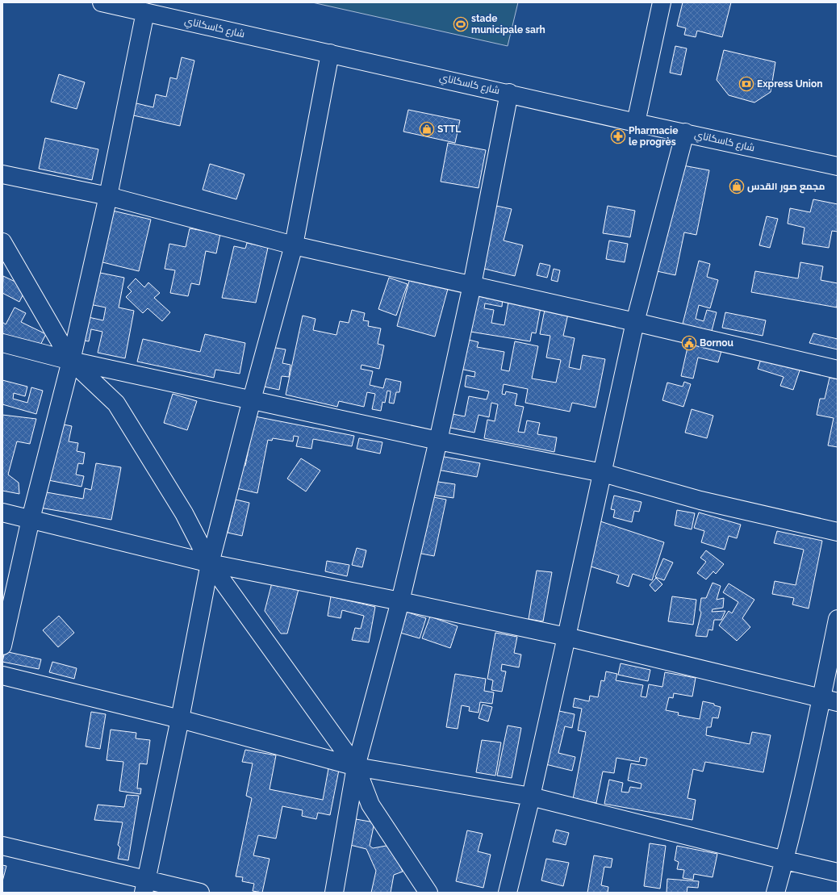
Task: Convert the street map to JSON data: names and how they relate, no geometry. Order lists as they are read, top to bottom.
{
  "streets": {
    "street": ["شارع كاسكاناي"]
  },
  "places": {
    "sports": ["stade municipale sarh"],
    "bank": ["Express Union"],
    "shop": ["STTL", "مجمع صور القدس"],
    "pharmacy": ["Pharmacie le progrès"],
    "public building": ["Bornou"]
  }
}
